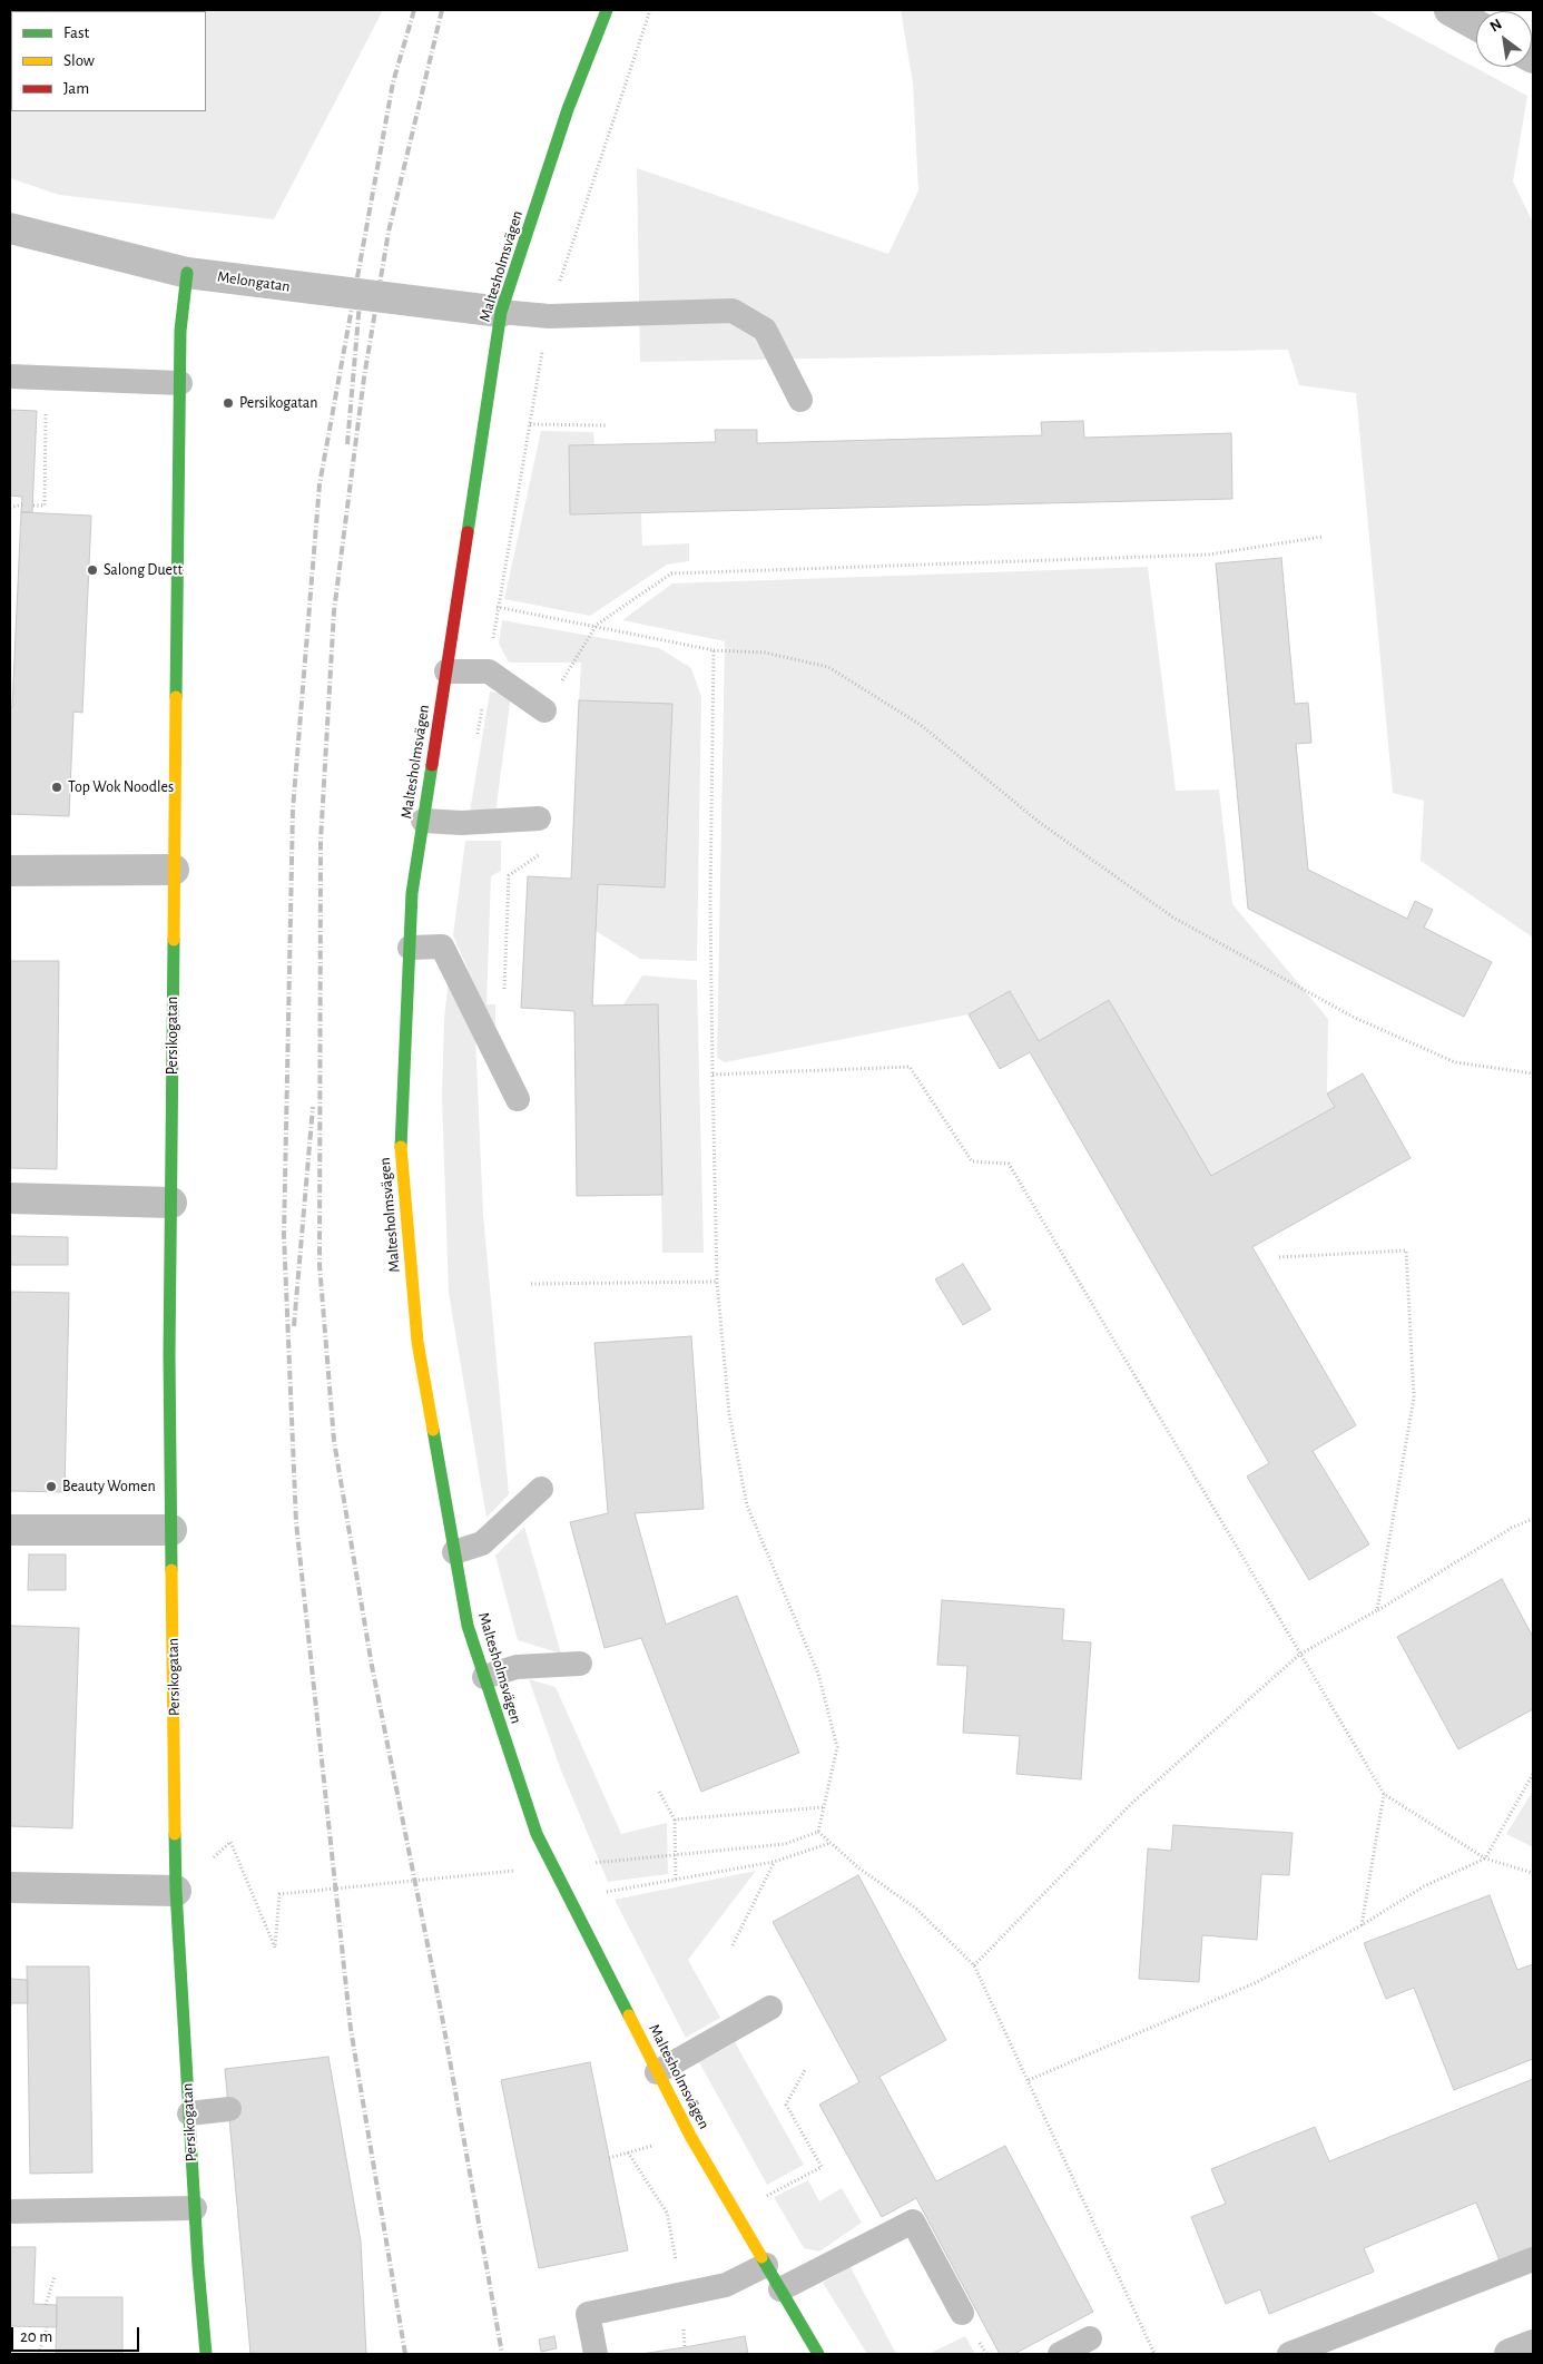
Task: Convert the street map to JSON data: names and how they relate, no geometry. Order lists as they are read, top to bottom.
{
  "streets": {
    "street": ["Maltesholmsvägen", "Melongatan", "Persikogatan"]
  },
  "crossings": [
    ["Maltesholmsvägen", "Melongatan"],
    ["Melongatan", "Persikogatan"]
  ],
  "places": [
    "Persikogatan",
    "Salong Duett",
    "Top Wok Noodles",
    "Beauty Women"
  ],
  "legend": ["Fast", "Slow", "Jam"],
  "scale_bar": "20 m",
  "north": "top left"
}
